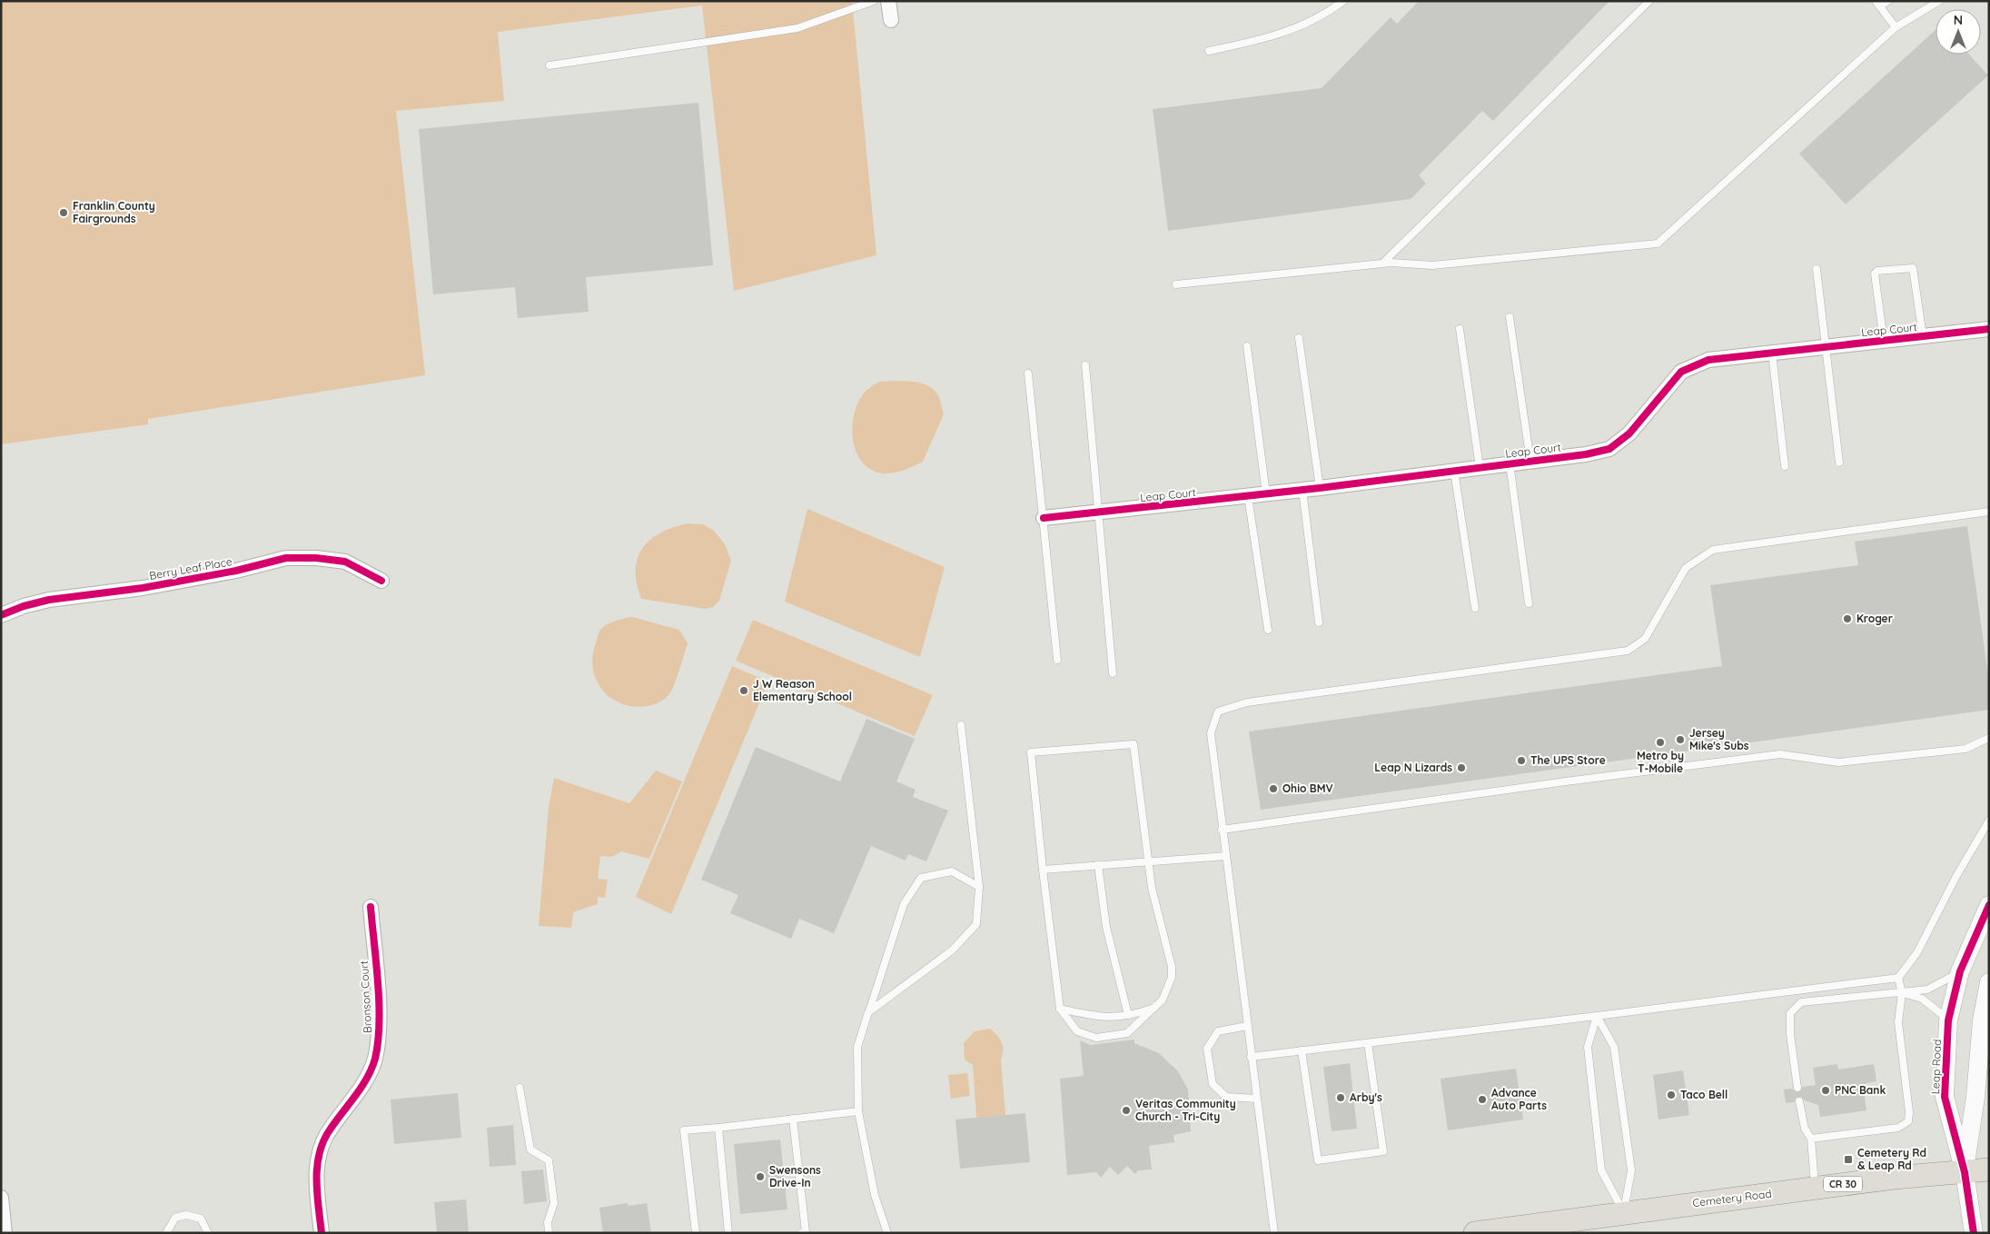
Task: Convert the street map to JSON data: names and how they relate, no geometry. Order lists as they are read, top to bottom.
{
  "streets": {
    "main road": ["CR 30", "Cemetery Road"],
    "street": [
      "Leap Court",
      "Berry Leaf Place",
      "Bronson Court",
      "Leap Road"
    ]
  },
  "crossings": [
    ["Leap Road", "Cemetery Road"]
  ],
  "places": {
    "other": [
      "Franklin County Fairgrounds",
      "Kroger",
      "J W Reason Elementary School",
      "Jersey Mike's Subs",
      "Metro by T-Mobile",
      "The UPS Store",
      "Leap N Lizards",
      "Ohio BMV",
      "PNC Bank",
      "Taco Bell",
      "Arby's",
      "Advance Auto Parts",
      "Veritas Community Church - Tri-City",
      "Swensons Drive-In"
    ],
    "transit": ["Cemetery Rd & Leap Rd"]
  },
  "north": "top"
}
